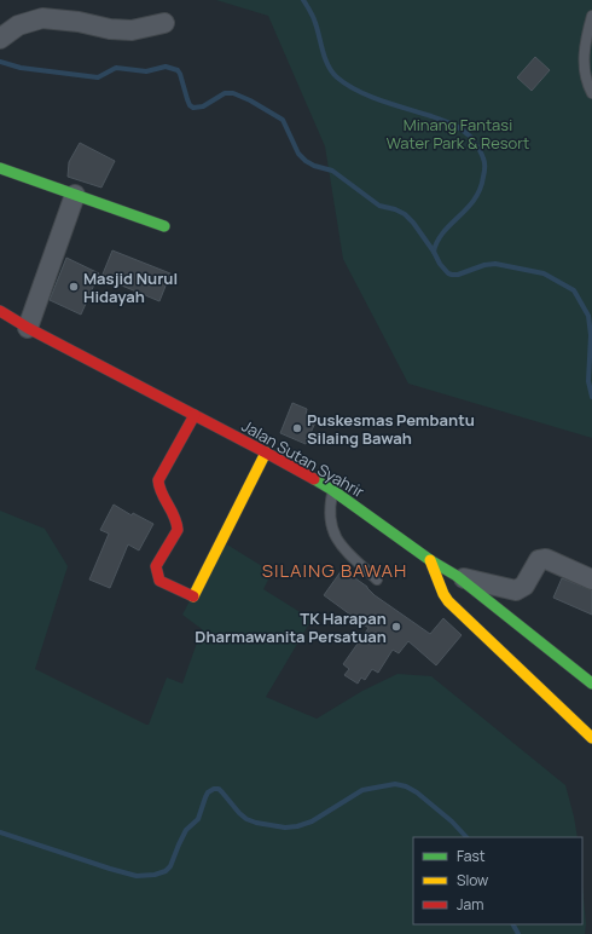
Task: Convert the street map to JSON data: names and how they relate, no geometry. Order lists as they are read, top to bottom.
{
  "streets": {
    "main road": ["Jalan Sutan Syahrir"]
  },
  "districts": ["SILAING BAWAH"],
  "parks": ["Minang Fantasi Water Park & Resort"],
  "places": ["Masjid Nurul Hidayah", "Puskesmas Pembantu Silaing Bawah", "TK Harapan Dharmawanita Persatuan"],
  "legend": ["Fast", "Slow", "Jam"]
}
